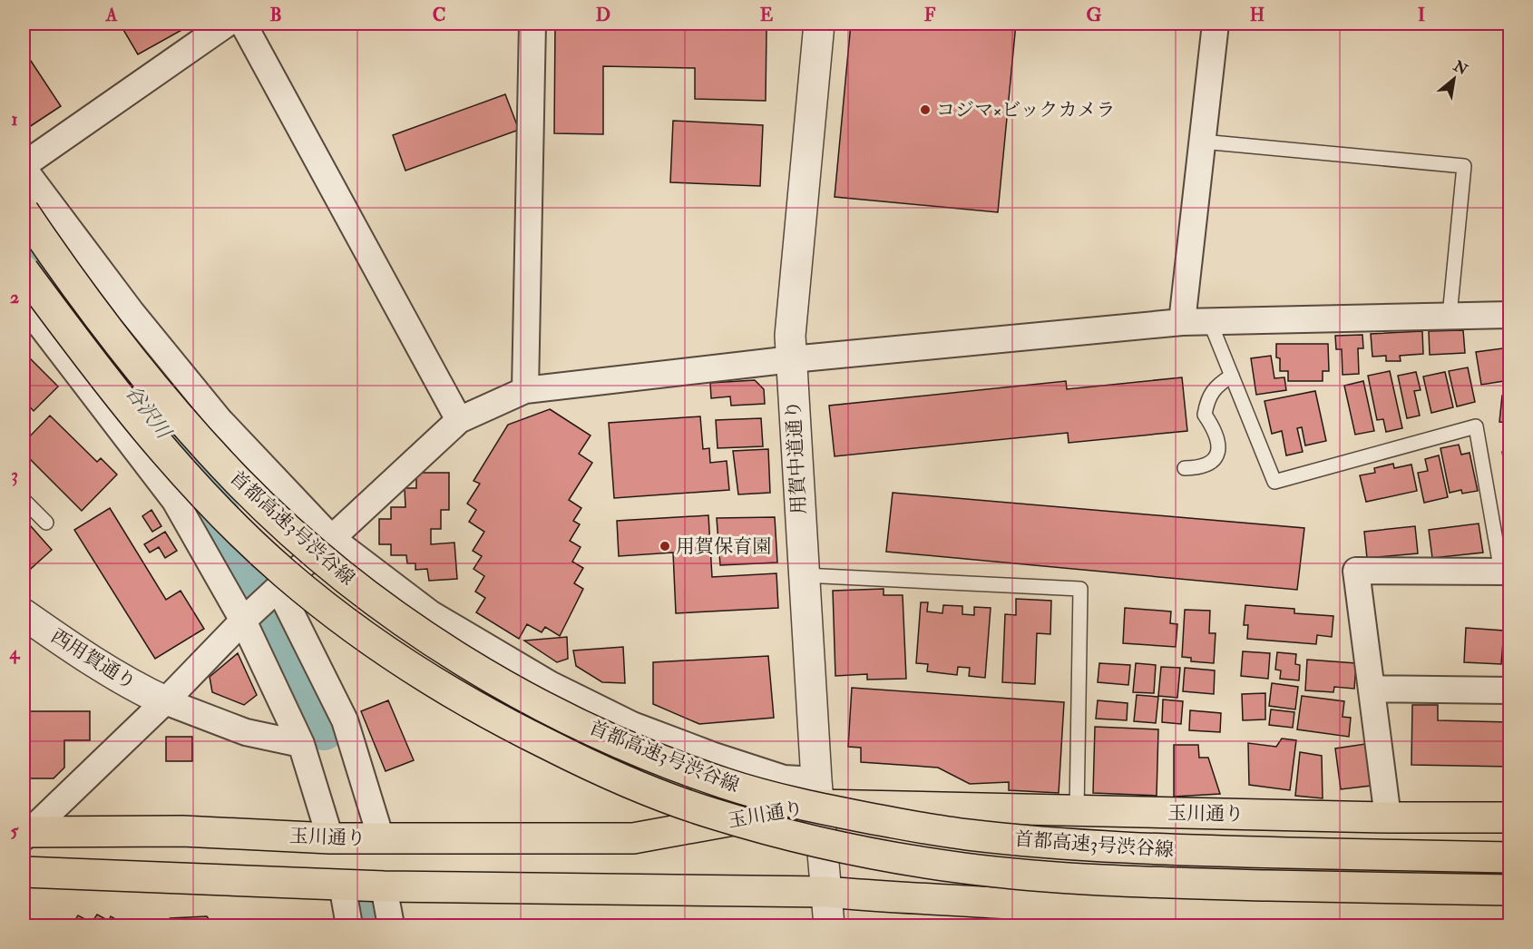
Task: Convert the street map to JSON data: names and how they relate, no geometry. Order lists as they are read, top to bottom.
{
  "streets": {
    "highway": ["首都高速3号渋谷線", "玉川通り"],
    "street": ["用賀中道通り", "西用賀通り"]
  },
  "crossings": [
    ["用賀中道通り", "玉川通り"]
  ],
  "water": ["谷沢川"],
  "places": ["コジマ×ビックカメラ", "用賀保育園"],
  "north": "top right",
  "grid": {
    "columns": [
      "A",
      "B",
      "C",
      "D",
      "E",
      "F",
      "G",
      "H",
      "I"
    ],
    "rows": [
      "1",
      "2",
      "3",
      "4",
      "5"
    ]
  }
}
